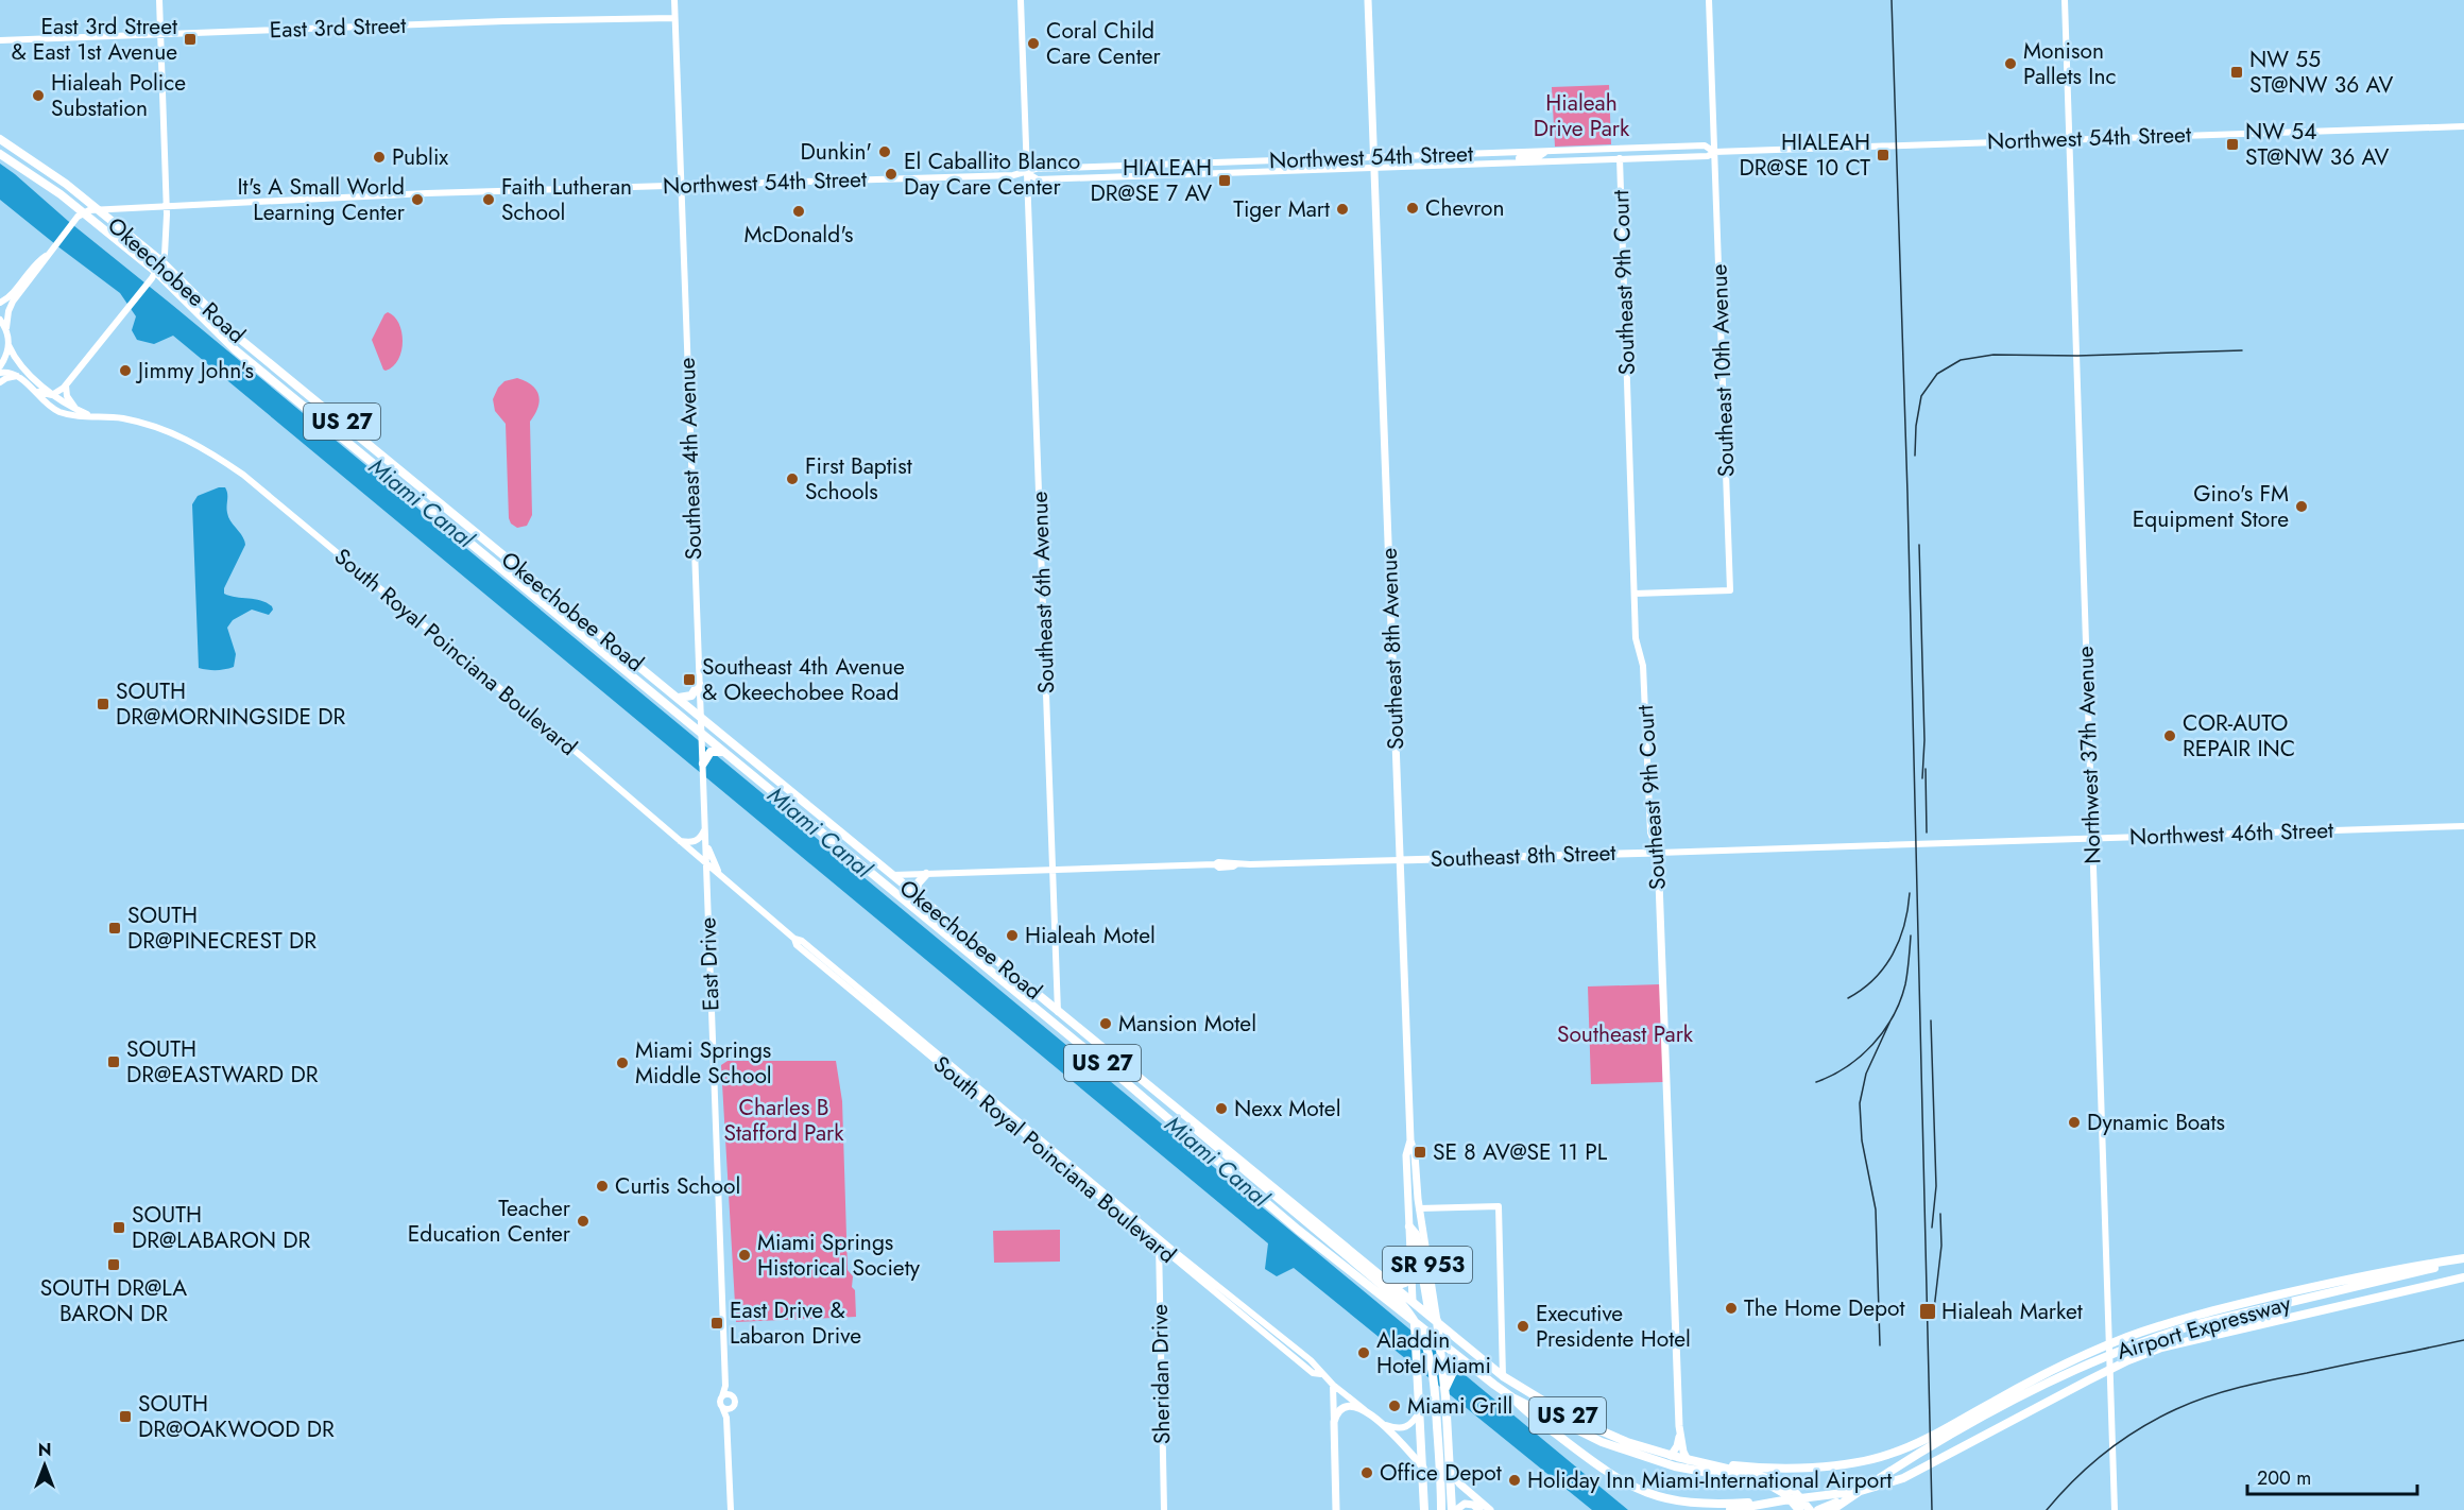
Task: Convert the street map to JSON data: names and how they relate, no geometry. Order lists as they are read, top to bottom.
{
  "streets": {
    "highway": [
      "Okeechobee Road",
      "US 27",
      "SR 953",
      "Airport Expressway"
    ],
    "main road": [
      "Southeast 9th Court",
      "Southeast 8th Avenue",
      "South Royal Poinciana Boulevard",
      "Southeast 8th Street"
    ],
    "street": [
      "East 3rd Street",
      "Northwest 54th Street",
      "Southeast 10th Avenue",
      "Southeast 4th Avenue",
      "Southeast 6th Avenue",
      "Northwest 37th Avenue",
      "Northwest 46th Street",
      "East Drive",
      "Sheridan Drive"
    ]
  },
  "crossings": [
    ["East 3rd Street", "Southeast 4th Avenue"],
    ["Northwest 54th Street", "Okeechobee Road"],
    ["Northwest 54th Street", "Southeast 9th Court"],
    ["Northwest 54th Street", "Southeast 10th Avenue"],
    ["Northwest 54th Street", "Southeast 4th Avenue"],
    ["Northwest 54th Street", "Southeast 6th Avenue"],
    ["Northwest 54th Street", "Southeast 8th Avenue"],
    ["Northwest 54th Street", "Northwest 37th Avenue"],
    ["Northwest 54th Street", "SR 953"],
    ["Okeechobee Road", "Southeast 9th Court"],
    ["Okeechobee Road", "Southeast 4th Avenue"],
    ["Okeechobee Road", "Southeast 6th Avenue"],
    ["Okeechobee Road", "Southeast 8th Street"],
    ["Okeechobee Road", "East Drive"],
    ["Okeechobee Road", "SR 953"],
    ["Southeast 9th Court", "Southeast 10th Avenue"],
    ["Southeast 9th Court", "Southeast 8th Street"],
    ["Southeast 4th Avenue", "East Drive"],
    ["Southeast 6th Avenue", "Southeast 8th Street"],
    ["Southeast 8th Avenue", "Southeast 8th Street"],
    ["Southeast 8th Avenue", "SR 953"],
    ["South Royal Poinciana Boulevard", "East Drive"],
    ["South Royal Poinciana Boulevard", "SR 953"],
    ["South Royal Poinciana Boulevard", "Sheridan Drive"],
    ["Northwest 37th Avenue", "Northwest 46th Street"],
    ["Northwest 46th Street", "Southeast 8th Street"]
  ],
  "water": ["Miami Canal"],
  "parks": ["Hialeah Drive Park", "Southeast Park", "Charles B Stafford Park"],
  "places": {
    "transit": [
      "East 3rd Street & East 1st Avenue",
      "NW 55 ST@NW 36 AV",
      "NW 54 ST@NW 36 AV",
      "HIALEAH DR@SE 10 CT",
      "HIALEAH DR@SE 7 AV",
      "Southeast 4th Avenue & Okeechobee Road",
      "SOUTH DR@MORNINGSIDE DR",
      "SOUTH DR@PINECREST DR",
      "SOUTH DR@EASTWARD DR",
      "SE 8 AV@SE 11 PL",
      "SOUTH DR@LABARON DR",
      "SOUTH DR@LA BARON DR",
      "Hialeah Market",
      "East Drive & Labaron Drive",
      "SOUTH DR@OAKWOOD DR"
    ],
    "other": [
      "Coral Child Care Center",
      "Monison Pallets Inc",
      "Hialeah Police Substation",
      "Dunkin'",
      "Publix",
      "El Caballito Blanco Day Care Center",
      "It's A Small World Learning Center",
      "Faith Lutheran School",
      "Chevron",
      "Tiger Mart",
      "McDonald's",
      "Jimmy John's",
      "First Baptist Schools",
      "Gino's FM Equipment Store",
      "COR-AUTO REPAIR INC",
      "Hialeah Motel",
      "Mansion Motel",
      "Miami Springs Middle School",
      "Nexx Motel",
      "Dynamic Boats",
      "Curtis School",
      "Teacher Education Center",
      "Miami Springs Historical Society",
      "The Home Depot",
      "Executive Presidente Hotel",
      "Aladdin Hotel Miami",
      "Miami Grill",
      "Office Depot",
      "Holiday Inn Miami-International Airport"
    ]
  },
  "scale_bar": "200 m",
  "north": "top"
}
